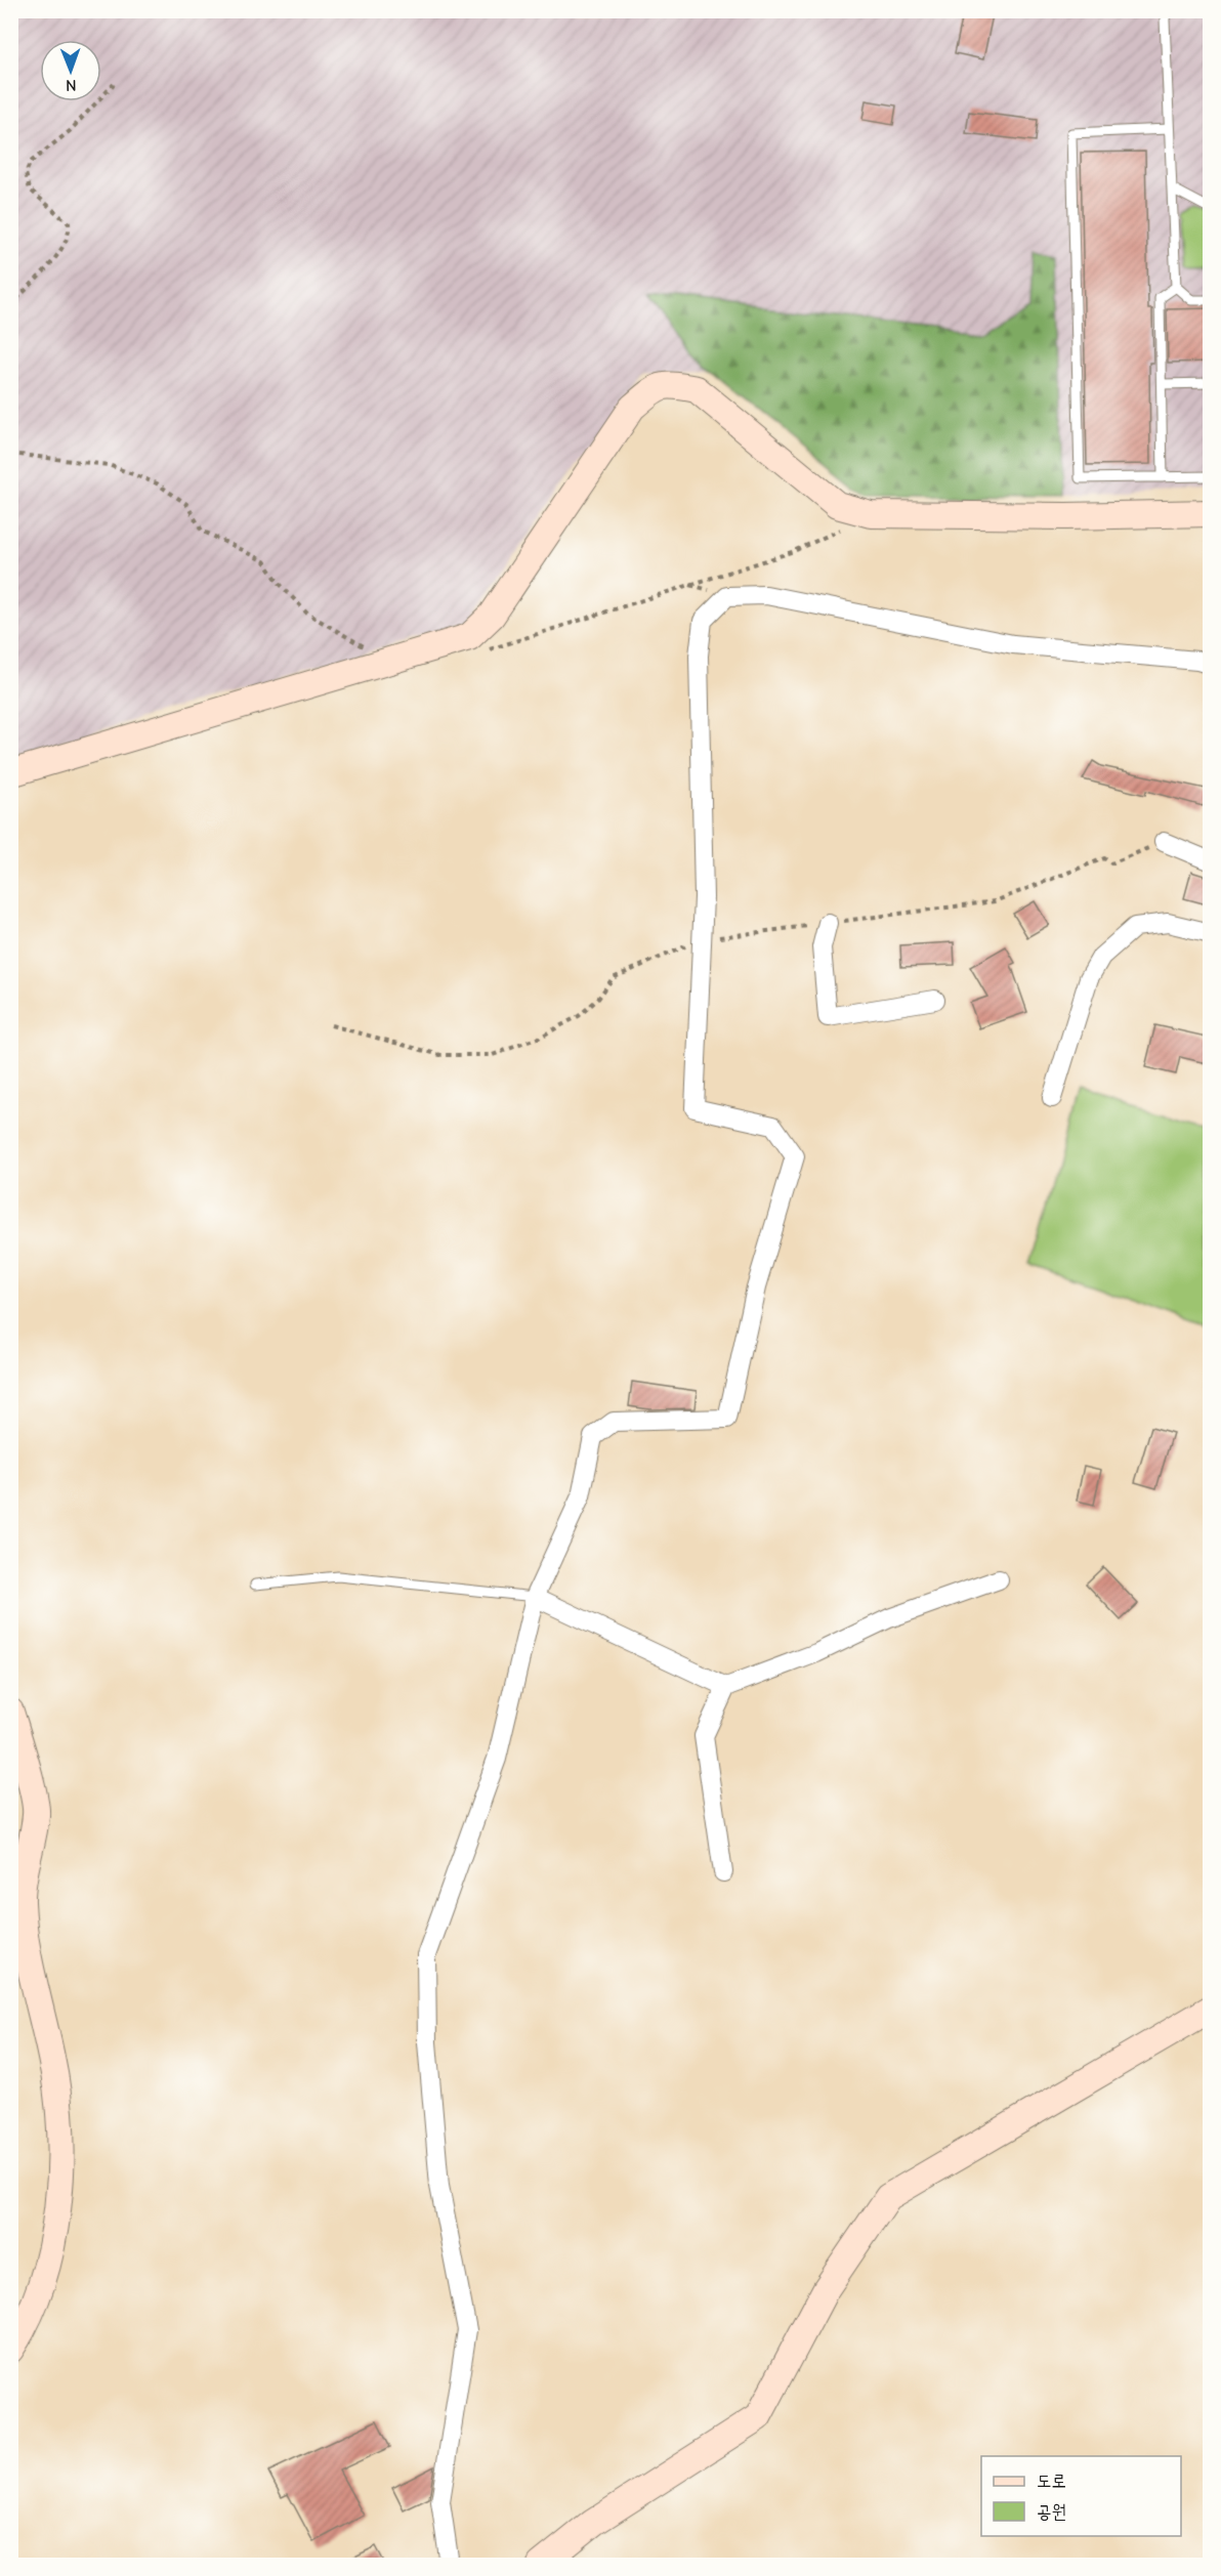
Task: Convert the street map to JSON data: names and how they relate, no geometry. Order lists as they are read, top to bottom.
{
  "legend": ["도로", "공원"],
  "north": "bottom"
}
